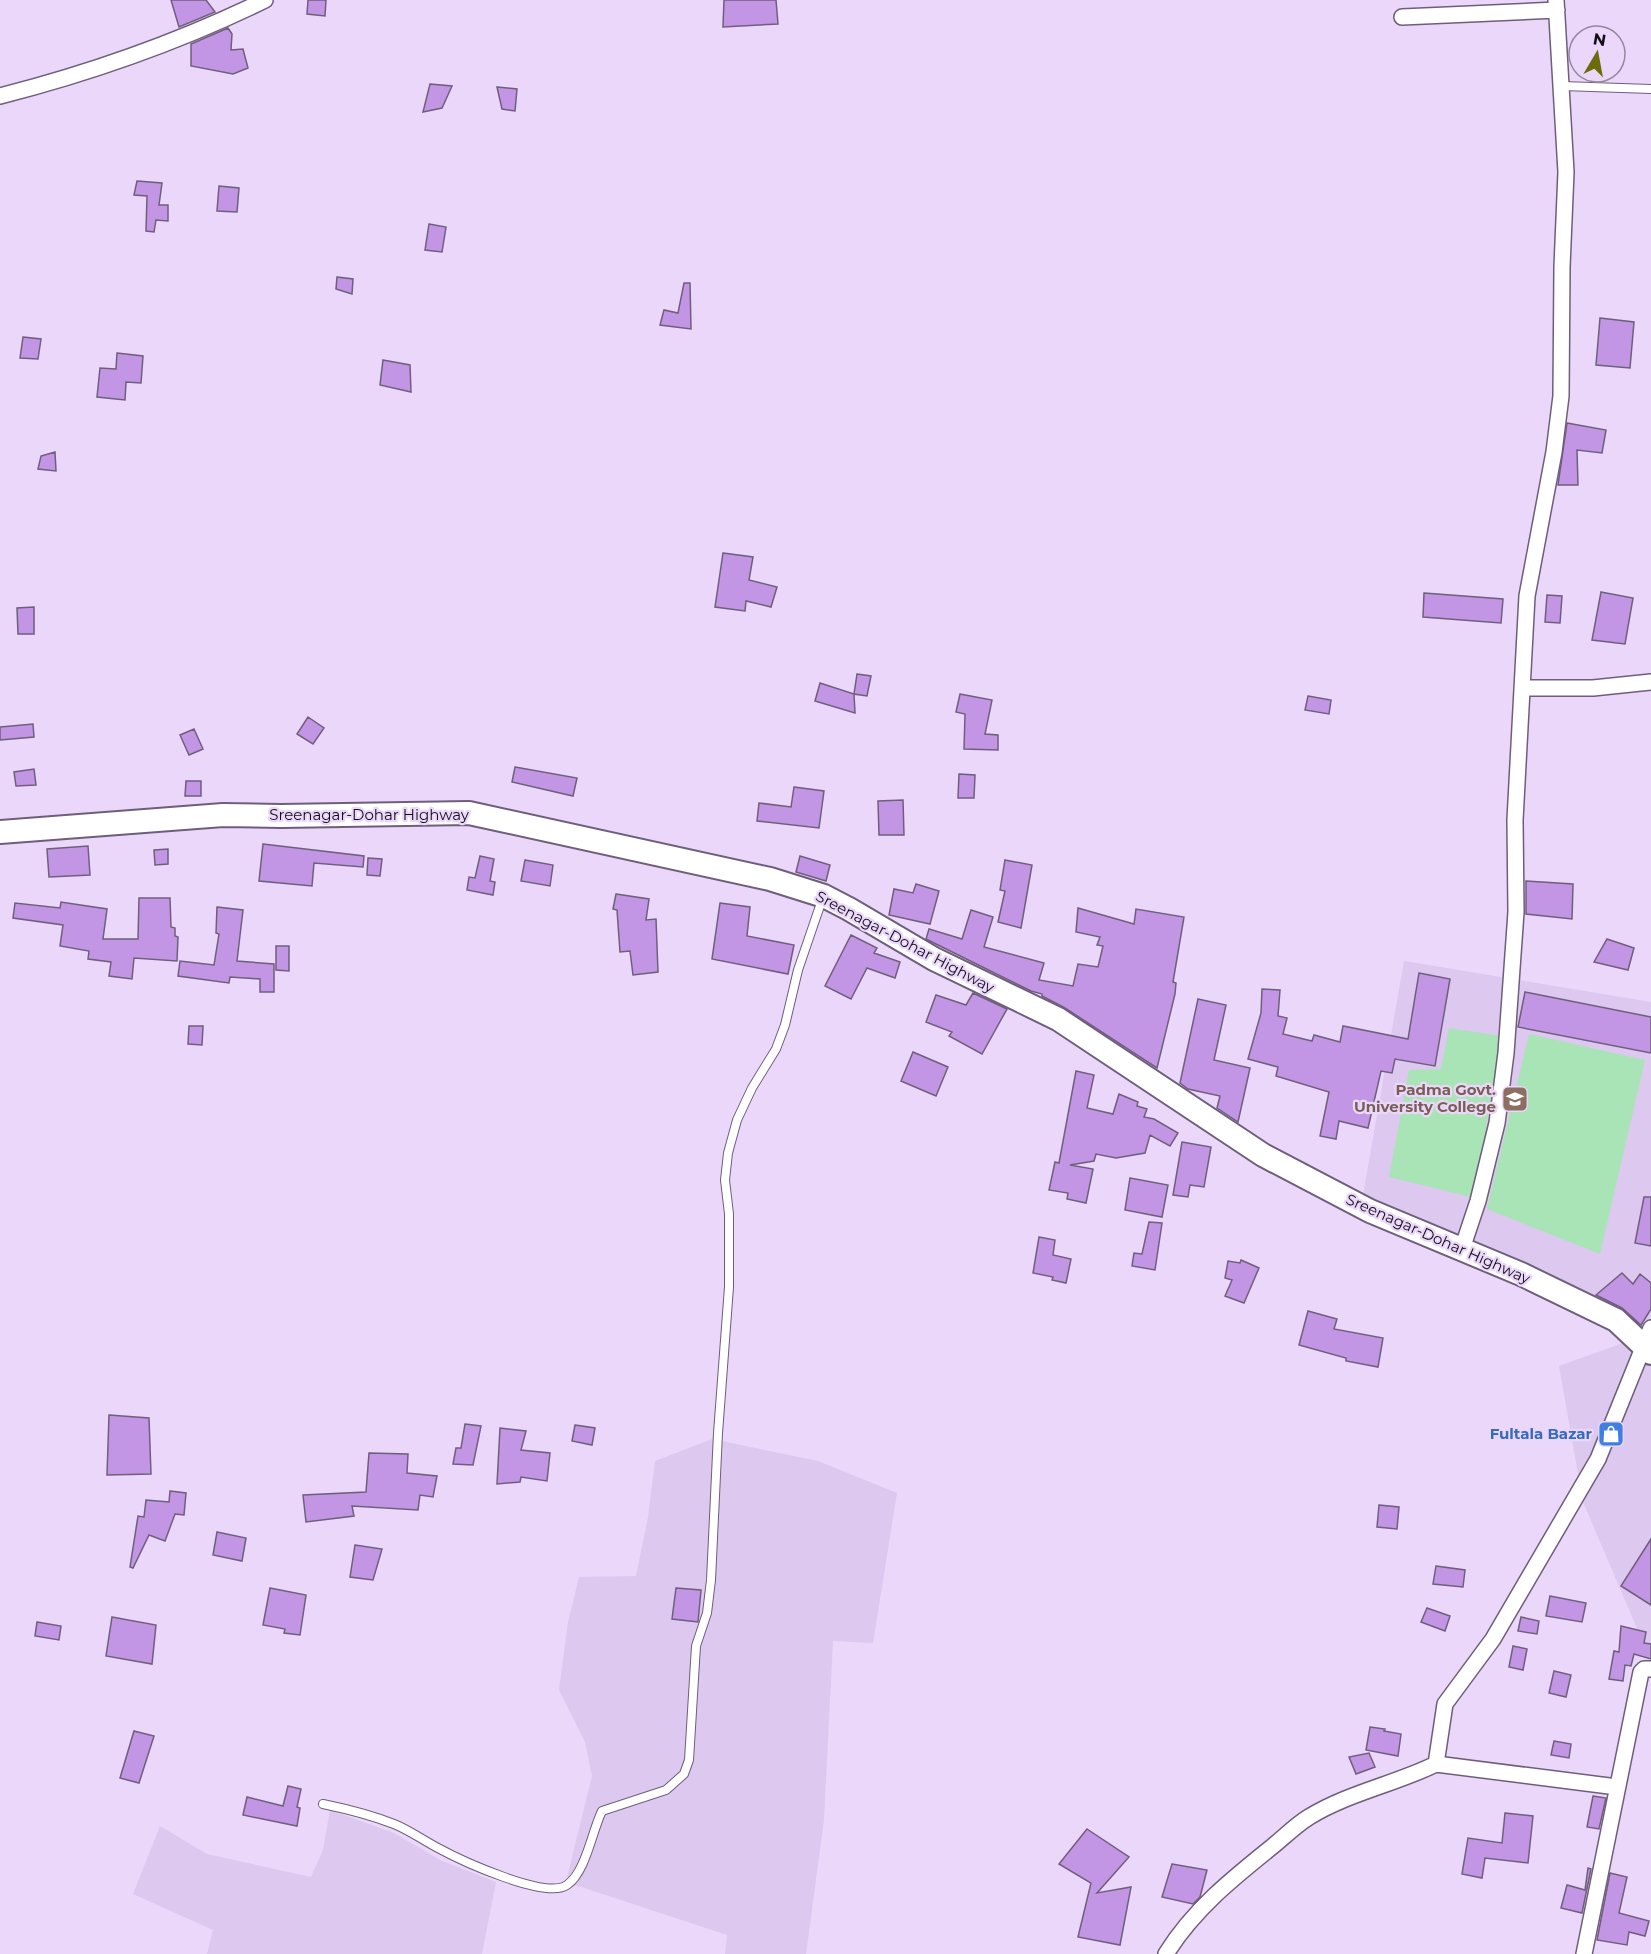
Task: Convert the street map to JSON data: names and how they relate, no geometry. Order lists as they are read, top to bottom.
{
  "streets": {
    "main road": ["Sreenagar-Dohar Highway"]
  },
  "places": {
    "school or university": ["Padma Govt. University College"],
    "shop": ["Fultala Bazar"]
  },
  "north": "top"
}
